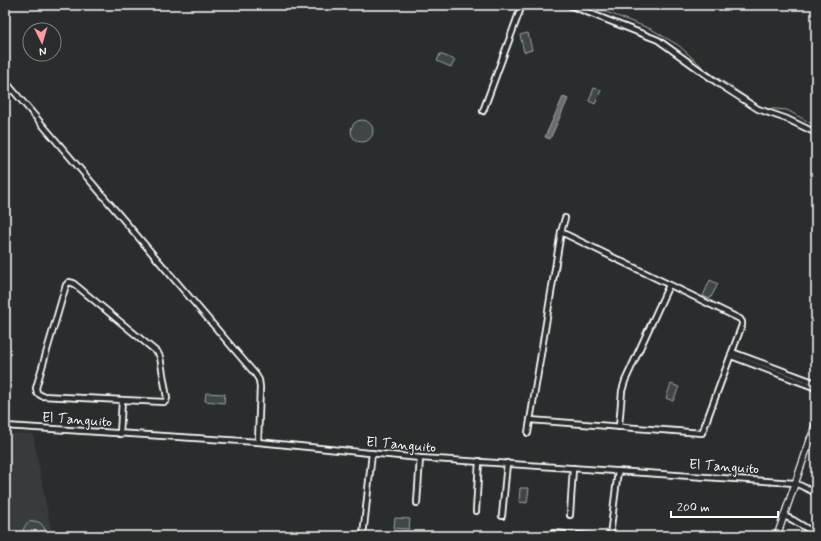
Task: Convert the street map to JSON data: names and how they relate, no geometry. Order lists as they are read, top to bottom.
{
  "streets": {
    "street": ["El Tanguito"]
  },
  "scale_bar": "200 m",
  "north": "bottom"
}
